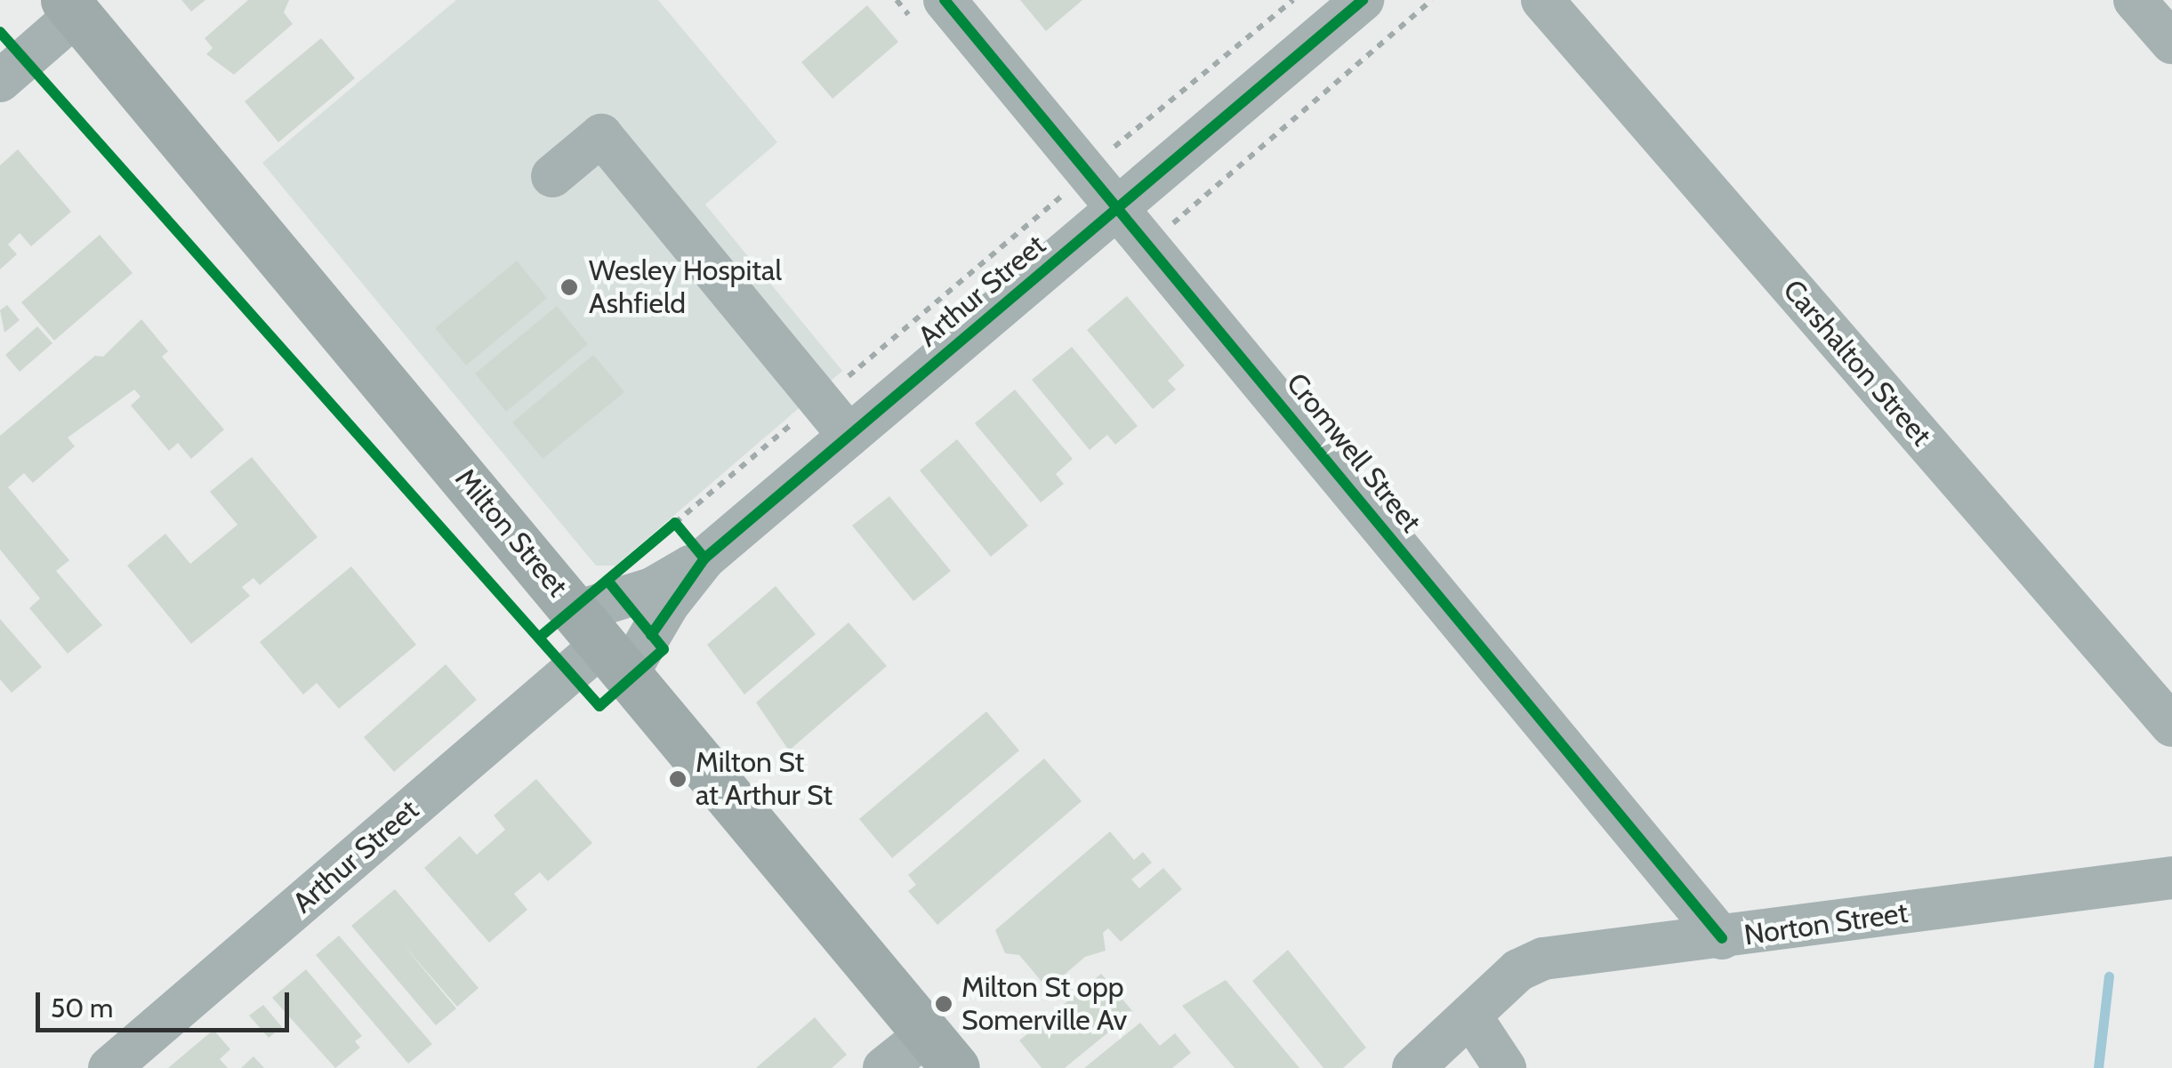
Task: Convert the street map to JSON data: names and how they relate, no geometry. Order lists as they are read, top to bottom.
{
  "streets": {
    "main road": ["Milton Street"],
    "street": [
      "Arthur Street",
      "Carshalton Street",
      "Cromwell Street",
      "Norton Street"
    ]
  },
  "crossings": [
    ["Arthur Street", "Cromwell Street"],
    ["Arthur Street", "Milton Street"],
    ["Cromwell Street", "Norton Street"]
  ],
  "places": ["Wesley Hospital Ashfield", "Milton St at Arthur St", "Milton St opp Somerville Av"],
  "scale_bar": "50 m"
}
